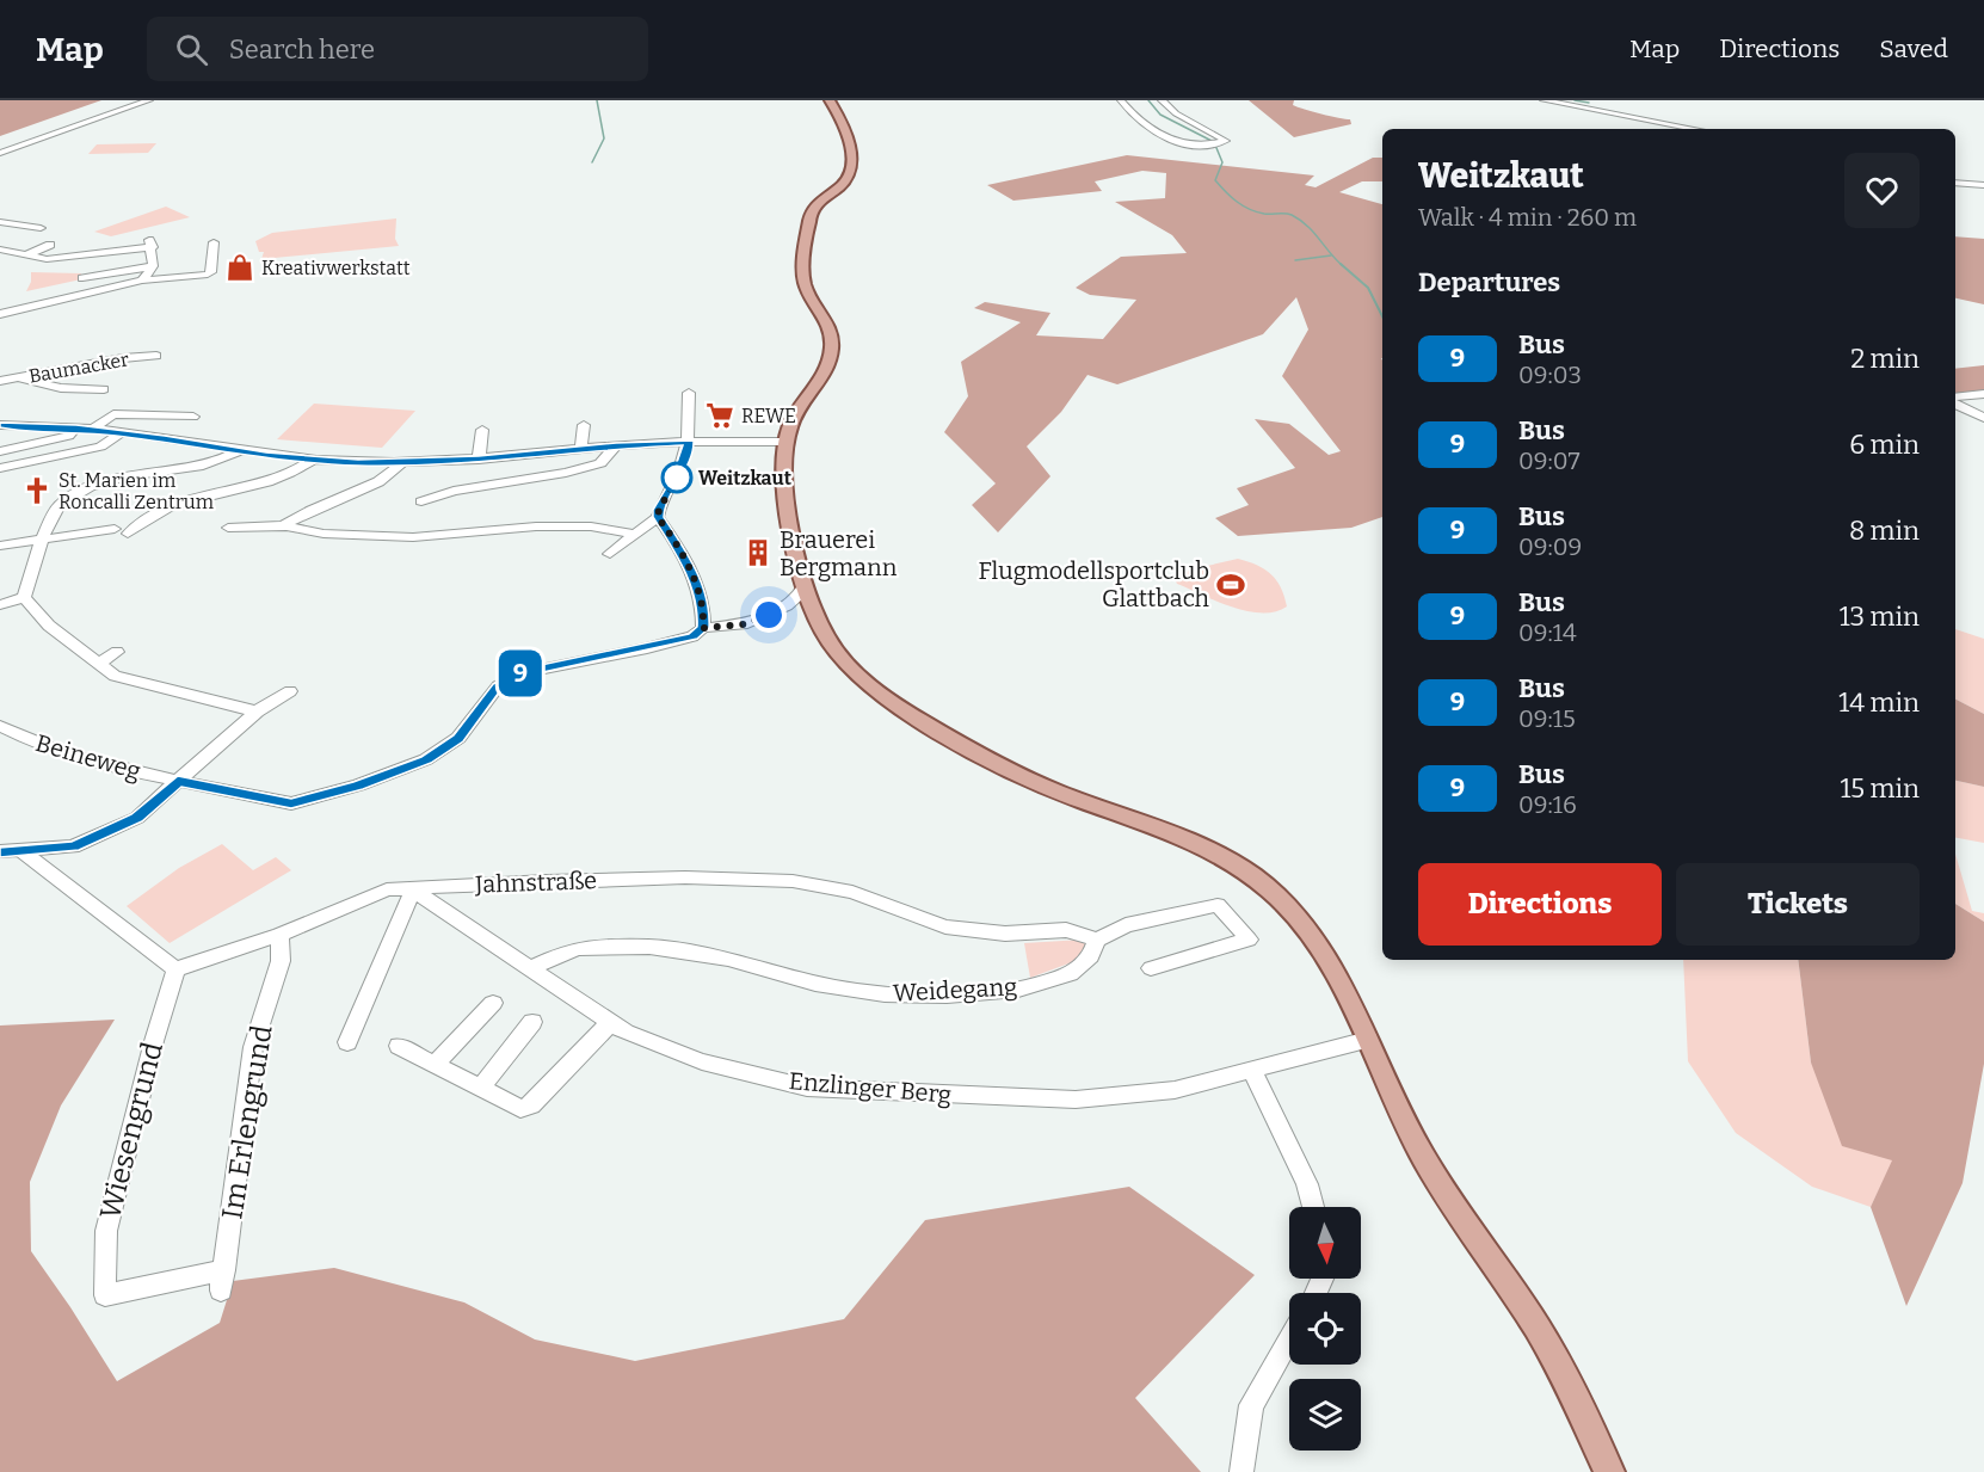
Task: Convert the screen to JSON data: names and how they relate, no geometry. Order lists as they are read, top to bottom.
{
  "streets": {
    "street": [
      "Baumacker",
      "Beineweg",
      "Jahnstraße",
      "Weidegang",
      "Enzlinger Berg",
      "Im Erlengrund",
      "Wiesengrund"
    ]
  },
  "crossings": [
    ["Jahnstraße", "Weidegang"],
    ["Jahnstraße", "Enzlinger Berg"],
    ["Jahnstraße", "Im Erlengrund"],
    ["Jahnstraße", "Wiesengrund"],
    ["Weidegang", "Enzlinger Berg"],
    ["Im Erlengrund", "Wiesengrund"]
  ],
  "places": {
    "shop": ["Kreativwerkstatt"],
    "supermarket": ["REWE"],
    "other": ["Weitzkaut"],
    "church": ["St. Marien im Roncalli Zentrum"],
    "building": ["Brauerei Bergmann"],
    "sports": ["Flugmodellsportclub Glattbach"]
  },
  "lines": ["bus line 9"],
  "north": "bottom",
  "page": {
    "header": "Map",
    "search": "Search here",
    "nav": ["Map", "Directions", "Saved"],
    "on_map": "9",
    "heading": [
      ["Weitzkaut", "Walk · 4 min · 260 m"],
      "Departures"
    ],
    "list": [
      {
        "mark": "9",
        "name": "Bus",
        "note": "09:03",
        "value": "2 min"
      },
      {
        "mark": "9",
        "name": "Bus",
        "note": "09:07",
        "value": "6 min"
      },
      {
        "mark": "9",
        "name": "Bus",
        "note": "09:09",
        "value": "8 min"
      },
      {
        "mark": "9",
        "name": "Bus",
        "note": "09:14",
        "value": "13 min"
      },
      {
        "mark": "9",
        "name": "Bus",
        "note": "09:15",
        "value": "14 min"
      },
      {
        "mark": "9",
        "name": "Bus",
        "note": "09:16",
        "value": "15 min"
      }
    ],
    "buttons": ["Directions", "Tickets"]
  }
}
